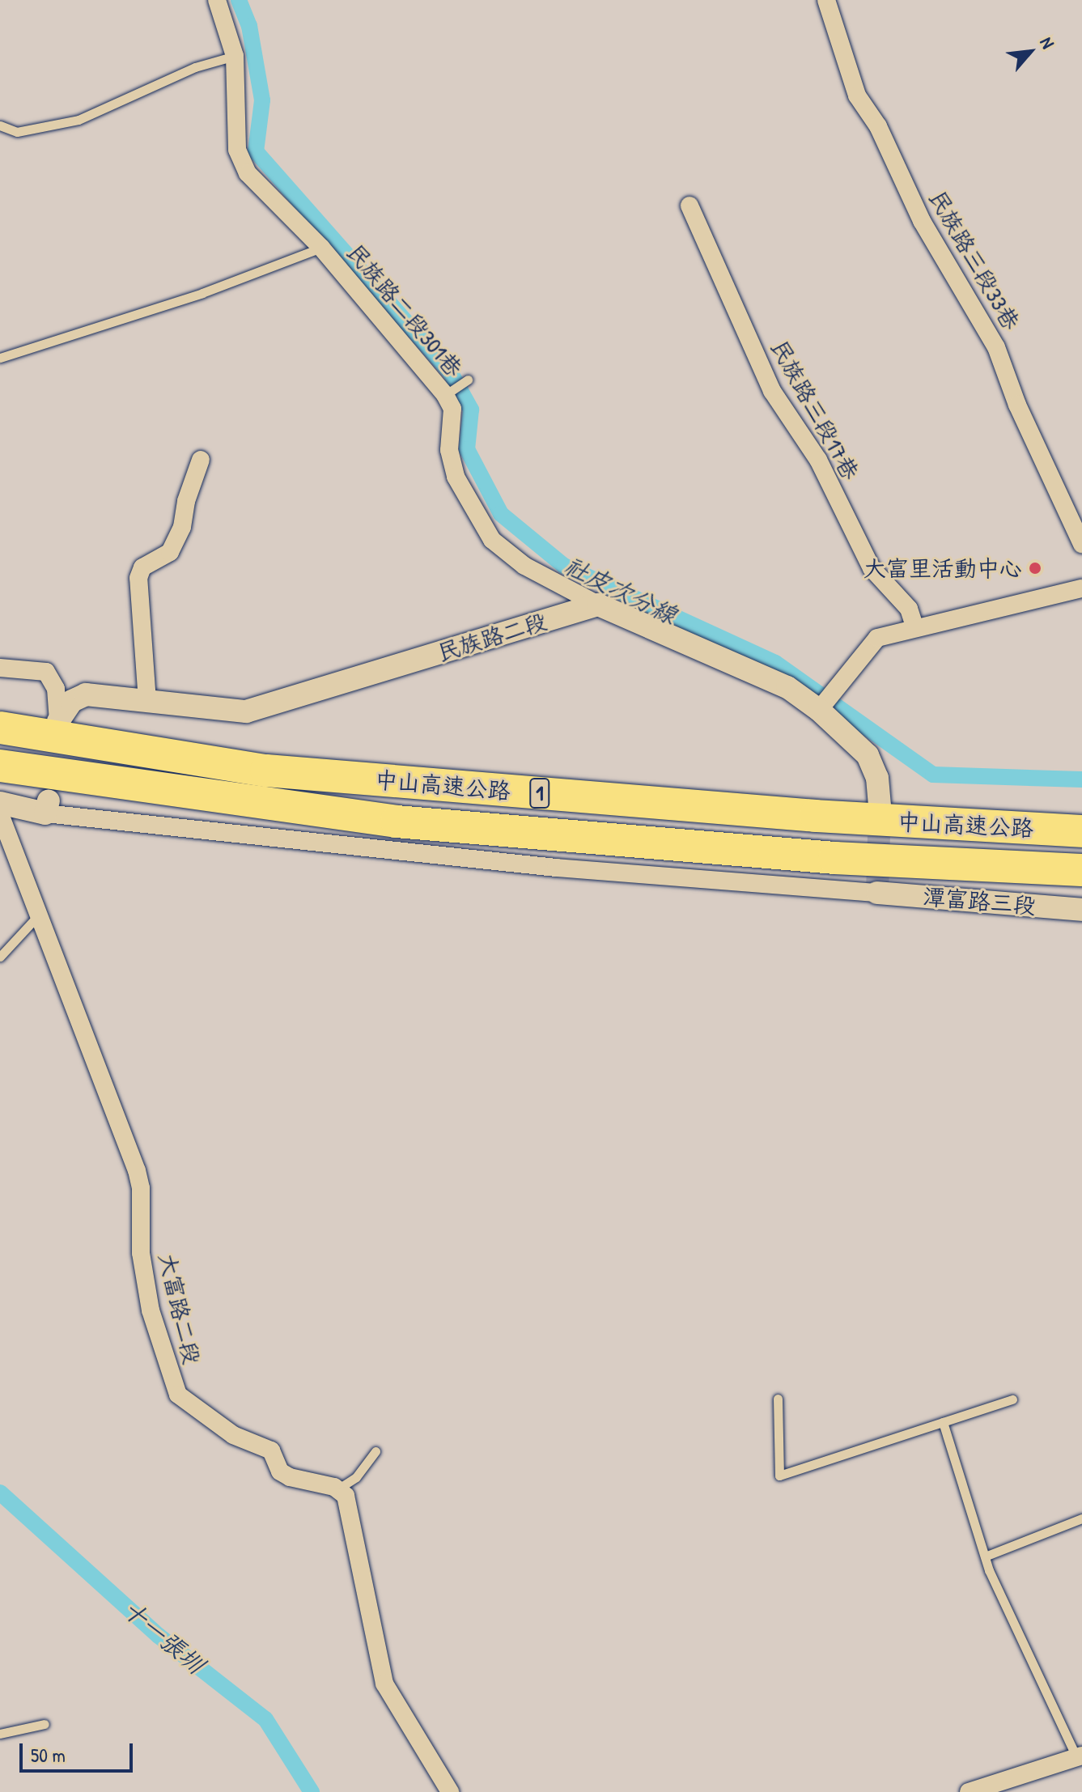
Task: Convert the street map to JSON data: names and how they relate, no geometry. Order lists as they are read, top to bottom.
{
  "streets": {
    "highway": ["中山高速公路", "1"],
    "street": [
      "民族路三段33巷",
      "民族路二段301巷",
      "民族路三段17巷",
      "民族路二段",
      "潭富路三段",
      "大富路二段"
    ]
  },
  "crossings": [
    ["民族路二段301巷", "民族路二段"]
  ],
  "water": ["社皮次分線", "十一張圳"],
  "places": ["大富里活動中心"],
  "scale_bar": "50 m",
  "north": "top right"
}
